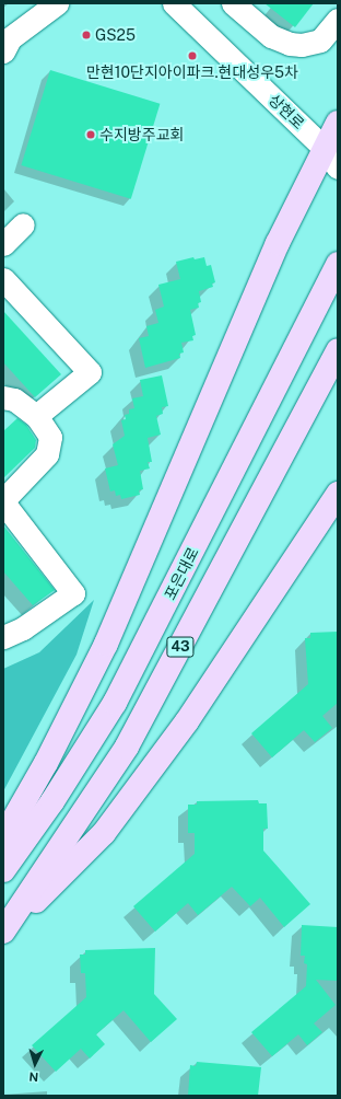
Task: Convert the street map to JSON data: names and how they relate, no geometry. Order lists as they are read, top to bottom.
{
  "streets": {
    "main road": ["포은대로", "43"],
    "street": ["상현로"]
  },
  "places": ["GS25", "만현10단지아이파크.현대성우5차", "수지방주교회"],
  "north": "bottom"
}
